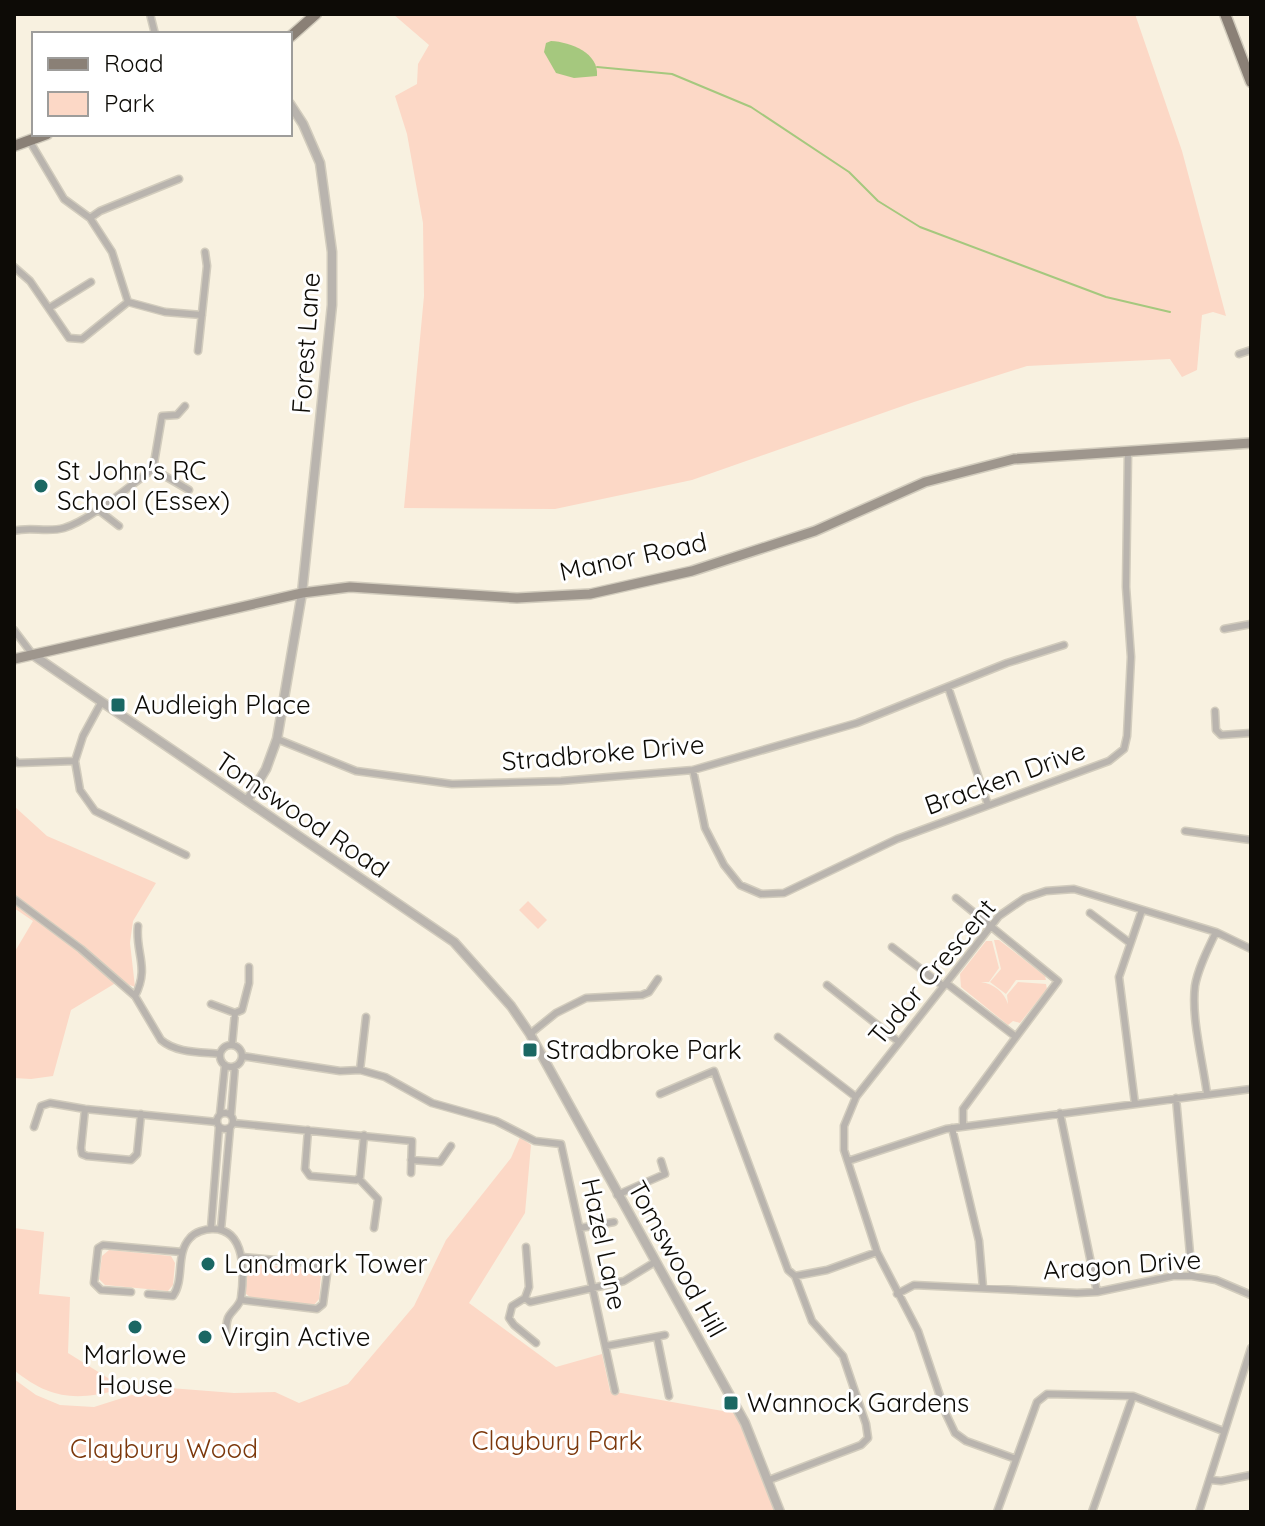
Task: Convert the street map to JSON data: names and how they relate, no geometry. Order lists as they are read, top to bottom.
{
  "streets": {
    "main road": ["Manor Road"],
    "street": [
      "Forest Lane",
      "Stradbroke Drive",
      "Bracken Drive",
      "Tomswood Road",
      "Tudor Crescent",
      "Hazel Lane",
      "Tomswood Hill",
      "Aragon Drive"
    ]
  },
  "crossings": [
    ["Forest Lane", "Manor Road"],
    ["Forest Lane", "Stradbroke Drive"],
    ["Forest Lane", "Tomswood Road"],
    ["Manor Road", "Bracken Drive"],
    ["Manor Road", "Tomswood Road"],
    ["Stradbroke Drive", "Bracken Drive"],
    ["Tomswood Road", "Tomswood Hill"],
    ["Tudor Crescent", "Aragon Drive"]
  ],
  "parks": ["Claybury Park", "Claybury Wood"],
  "places": {
    "other": [
      "St John's RC School (Essex)",
      "Landmark Tower",
      "Marlowe House",
      "Virgin Active"
    ],
    "transit": ["Audleigh Place", "Stradbroke Park", "Wannock Gardens"]
  },
  "legend": ["Road", "Park"]
}
